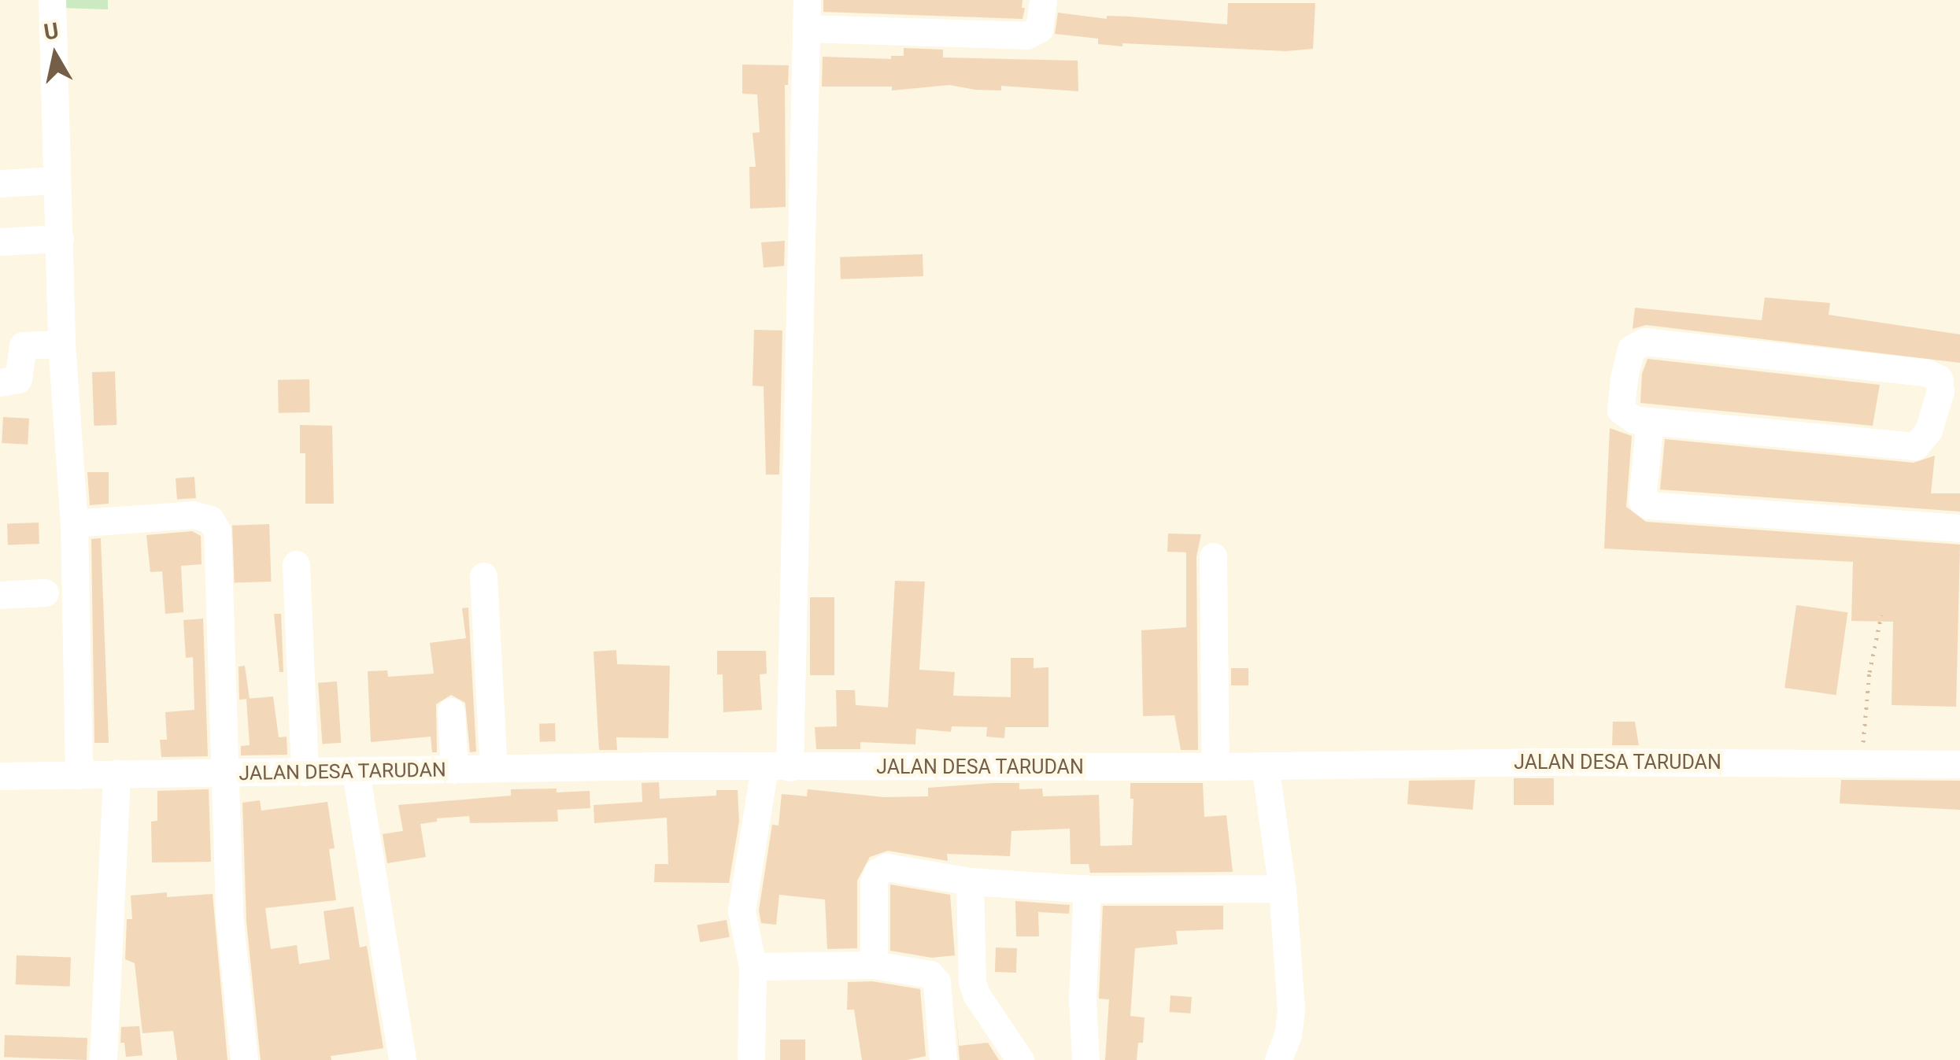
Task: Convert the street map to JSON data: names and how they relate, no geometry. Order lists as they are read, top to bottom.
{
  "streets": {
    "street": ["JALAN DESA TARUDAN"]
  },
  "north": "top"
}
